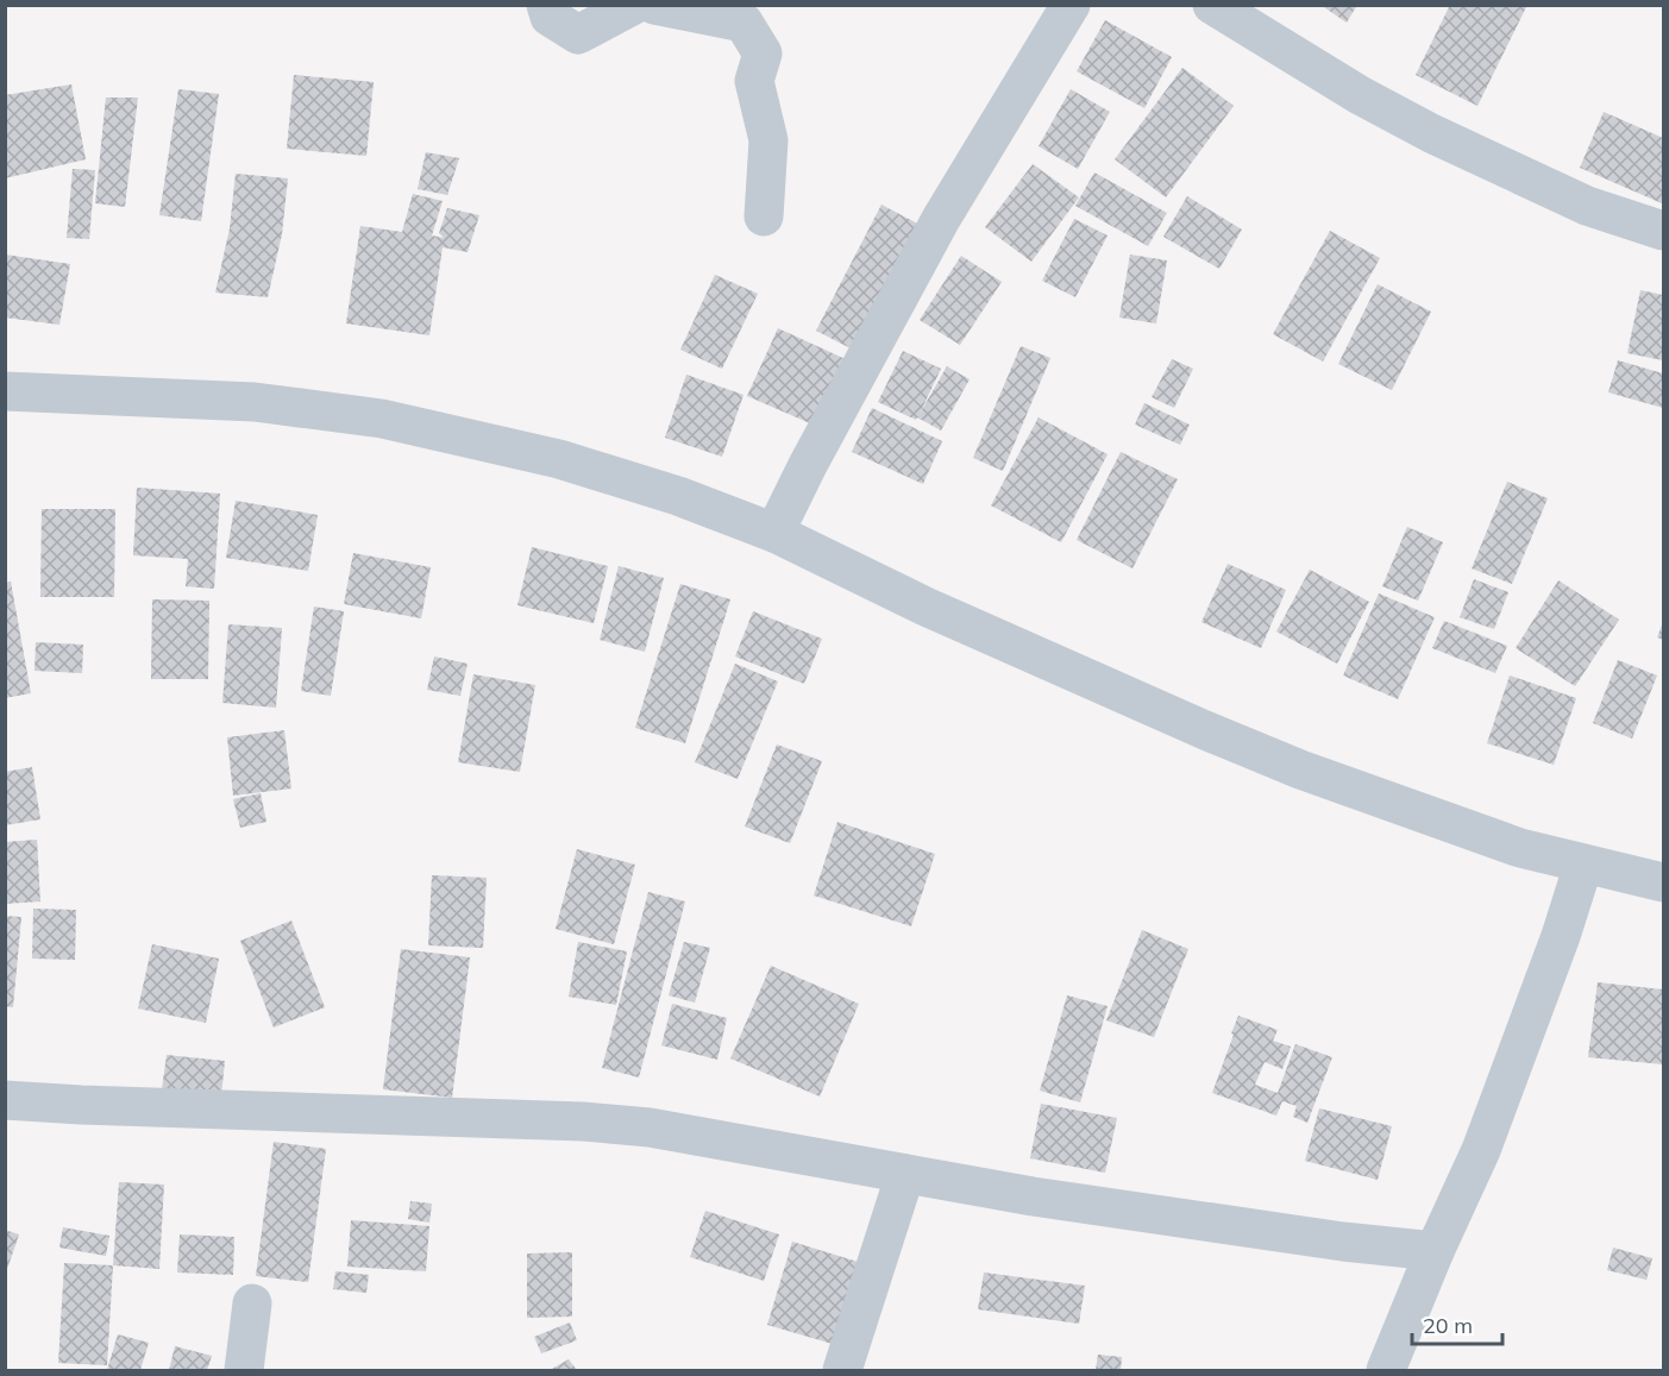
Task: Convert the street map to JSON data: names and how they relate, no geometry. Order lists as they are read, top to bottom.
{
  "scale_bar": "20 m"
}
